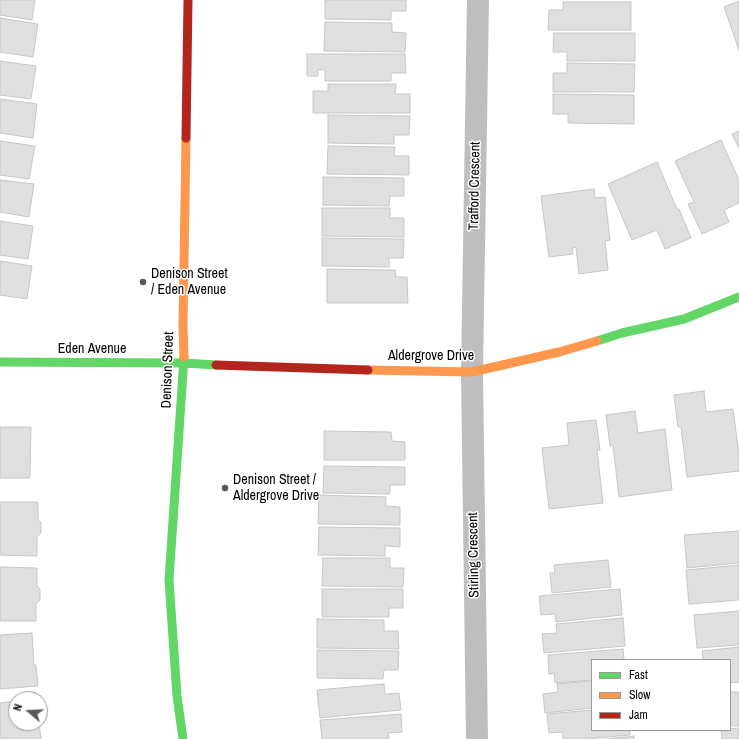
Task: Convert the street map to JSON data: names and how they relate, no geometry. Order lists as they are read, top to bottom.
{
  "streets": {
    "street": [
      "Trafford Crescent",
      "Eden Avenue",
      "Aldergrove Drive",
      "Denison Street",
      "Stirling Crescent"
    ]
  },
  "crossings": [
    ["Trafford Crescent", "Aldergrove Drive"],
    ["Trafford Crescent", "Stirling Crescent"],
    ["Eden Avenue", "Aldergrove Drive"],
    ["Eden Avenue", "Denison Street"],
    ["Aldergrove Drive", "Denison Street"],
    ["Aldergrove Drive", "Stirling Crescent"]
  ],
  "places": ["Denison Street / Eden Avenue", "Denison Street / Aldergrove Drive"],
  "legend": ["Fast", "Slow", "Jam"],
  "north": "left"
}
